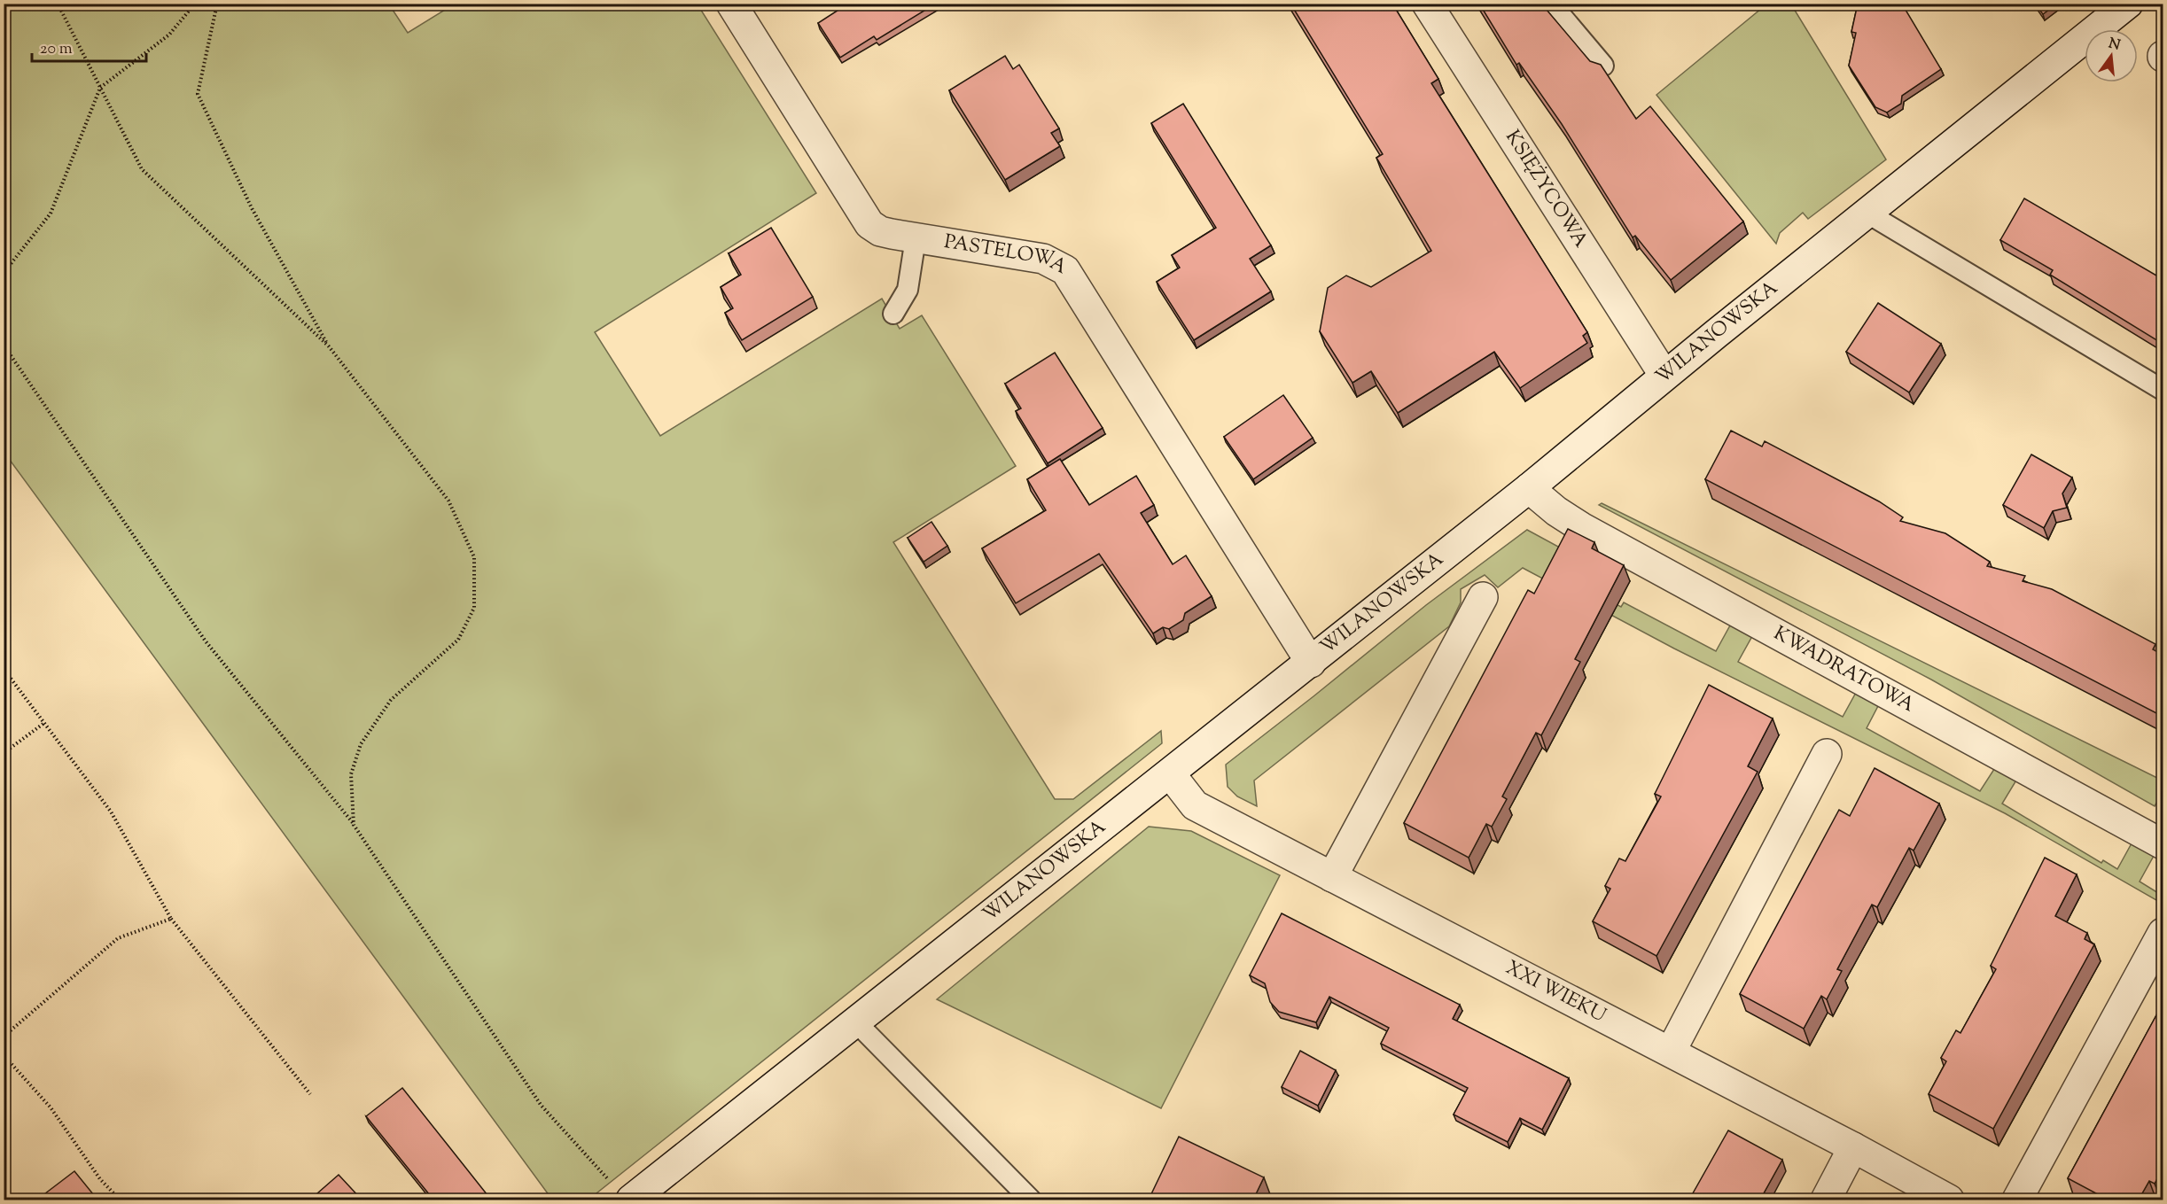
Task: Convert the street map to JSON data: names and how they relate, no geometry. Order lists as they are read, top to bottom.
{
  "streets": {
    "street": [
      "KSIĘŻYCOWA",
      "PASTELOWA",
      "WILANOWSKA",
      "KWADRATOWA",
      "XXI WIEKU"
    ]
  },
  "crossings": [
    ["KSIĘŻYCOWA", "WILANOWSKA"],
    ["PASTELOWA", "WILANOWSKA"],
    ["WILANOWSKA", "KWADRATOWA"],
    ["WILANOWSKA", "XXI WIEKU"]
  ],
  "scale_bar": "20 m",
  "north": "top"
}
